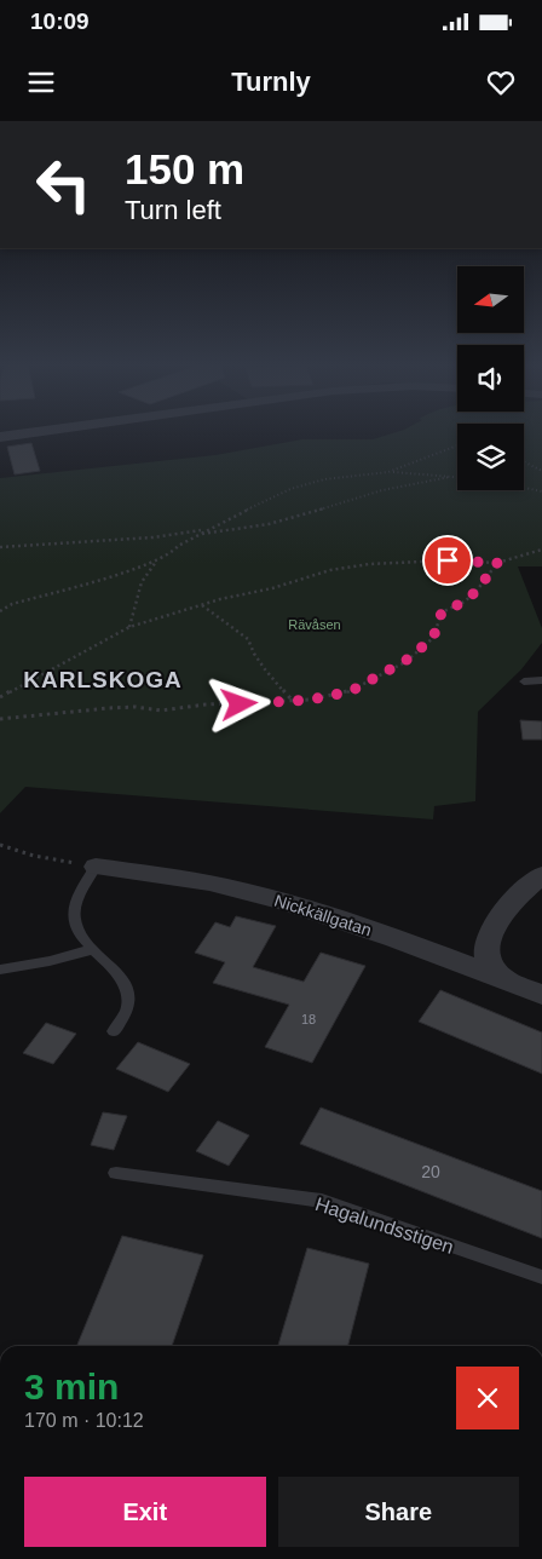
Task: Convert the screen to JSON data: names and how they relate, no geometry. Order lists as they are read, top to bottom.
{
  "streets": {
    "street": ["Nickkällgatan"],
    "lane": ["Hagalundsstigen"]
  },
  "districts": ["KARLSKOGA"],
  "parks": ["Rävåsen"],
  "house_numbers": ["18", "20"],
  "north": "left",
  "page": {
    "status": "10:09",
    "header": "Turnly",
    "turn": ["150 m", "Turn left"],
    "heading": ["3 min", "170 m · 10:12"],
    "buttons": ["Exit", "Share"]
  }
}
